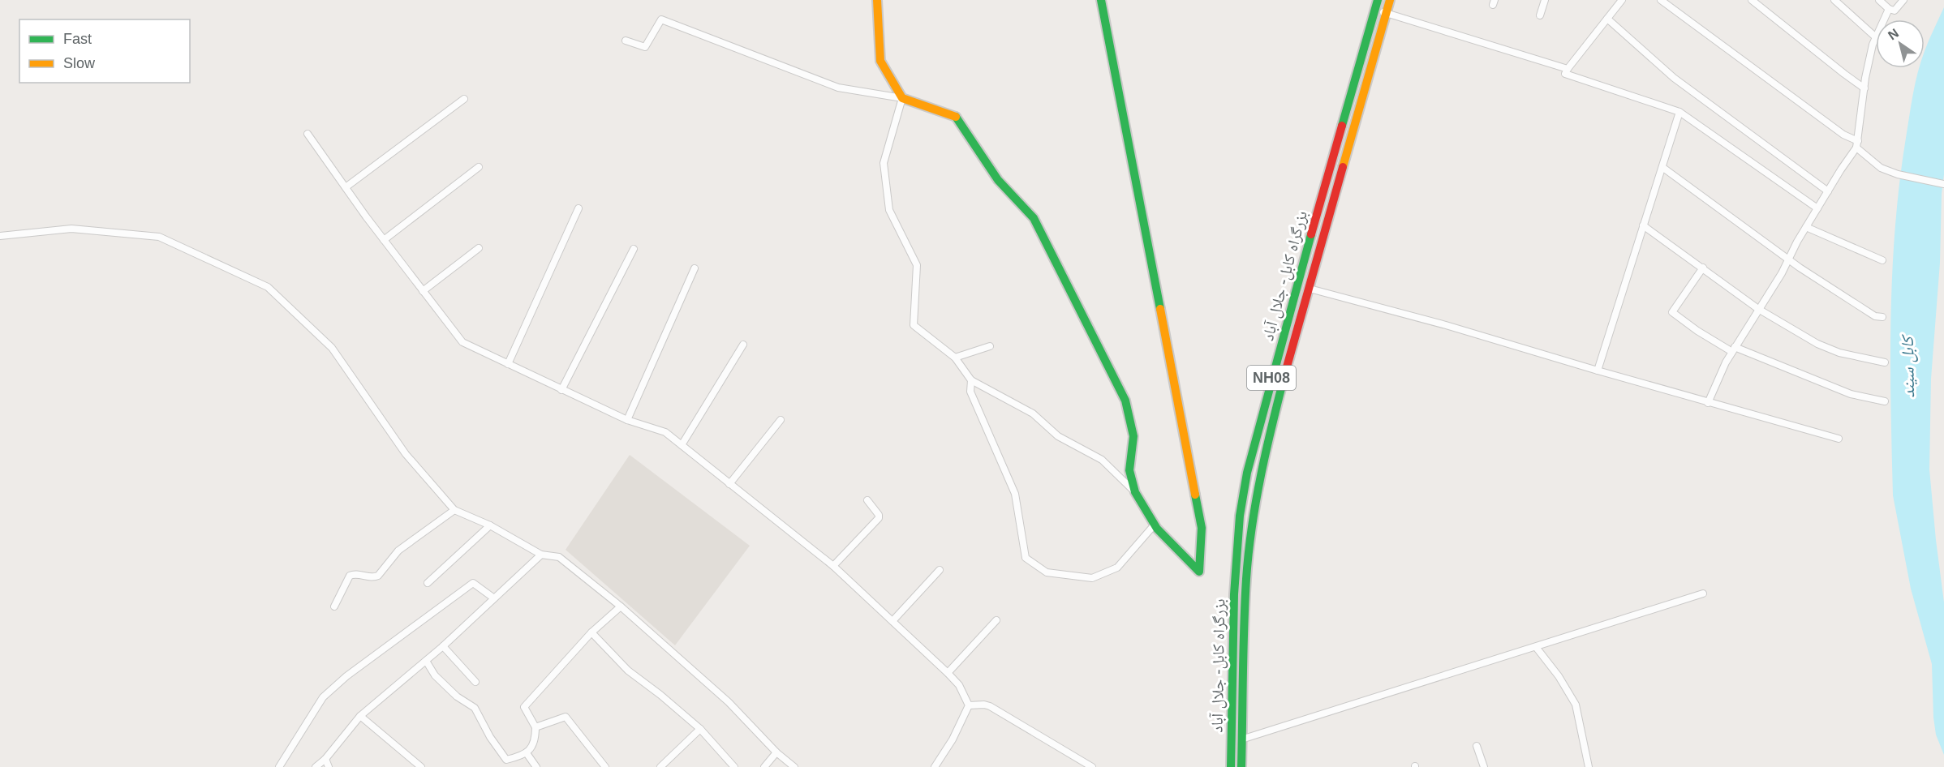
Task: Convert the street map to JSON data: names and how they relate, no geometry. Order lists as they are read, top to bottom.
{
  "streets": {
    "main road": ["بزرگراه کابل- جلال آباد", "NH08"]
  },
  "water": ["کابل سيند"],
  "legend": ["Fast", "Slow"],
  "north": "top left"
}
